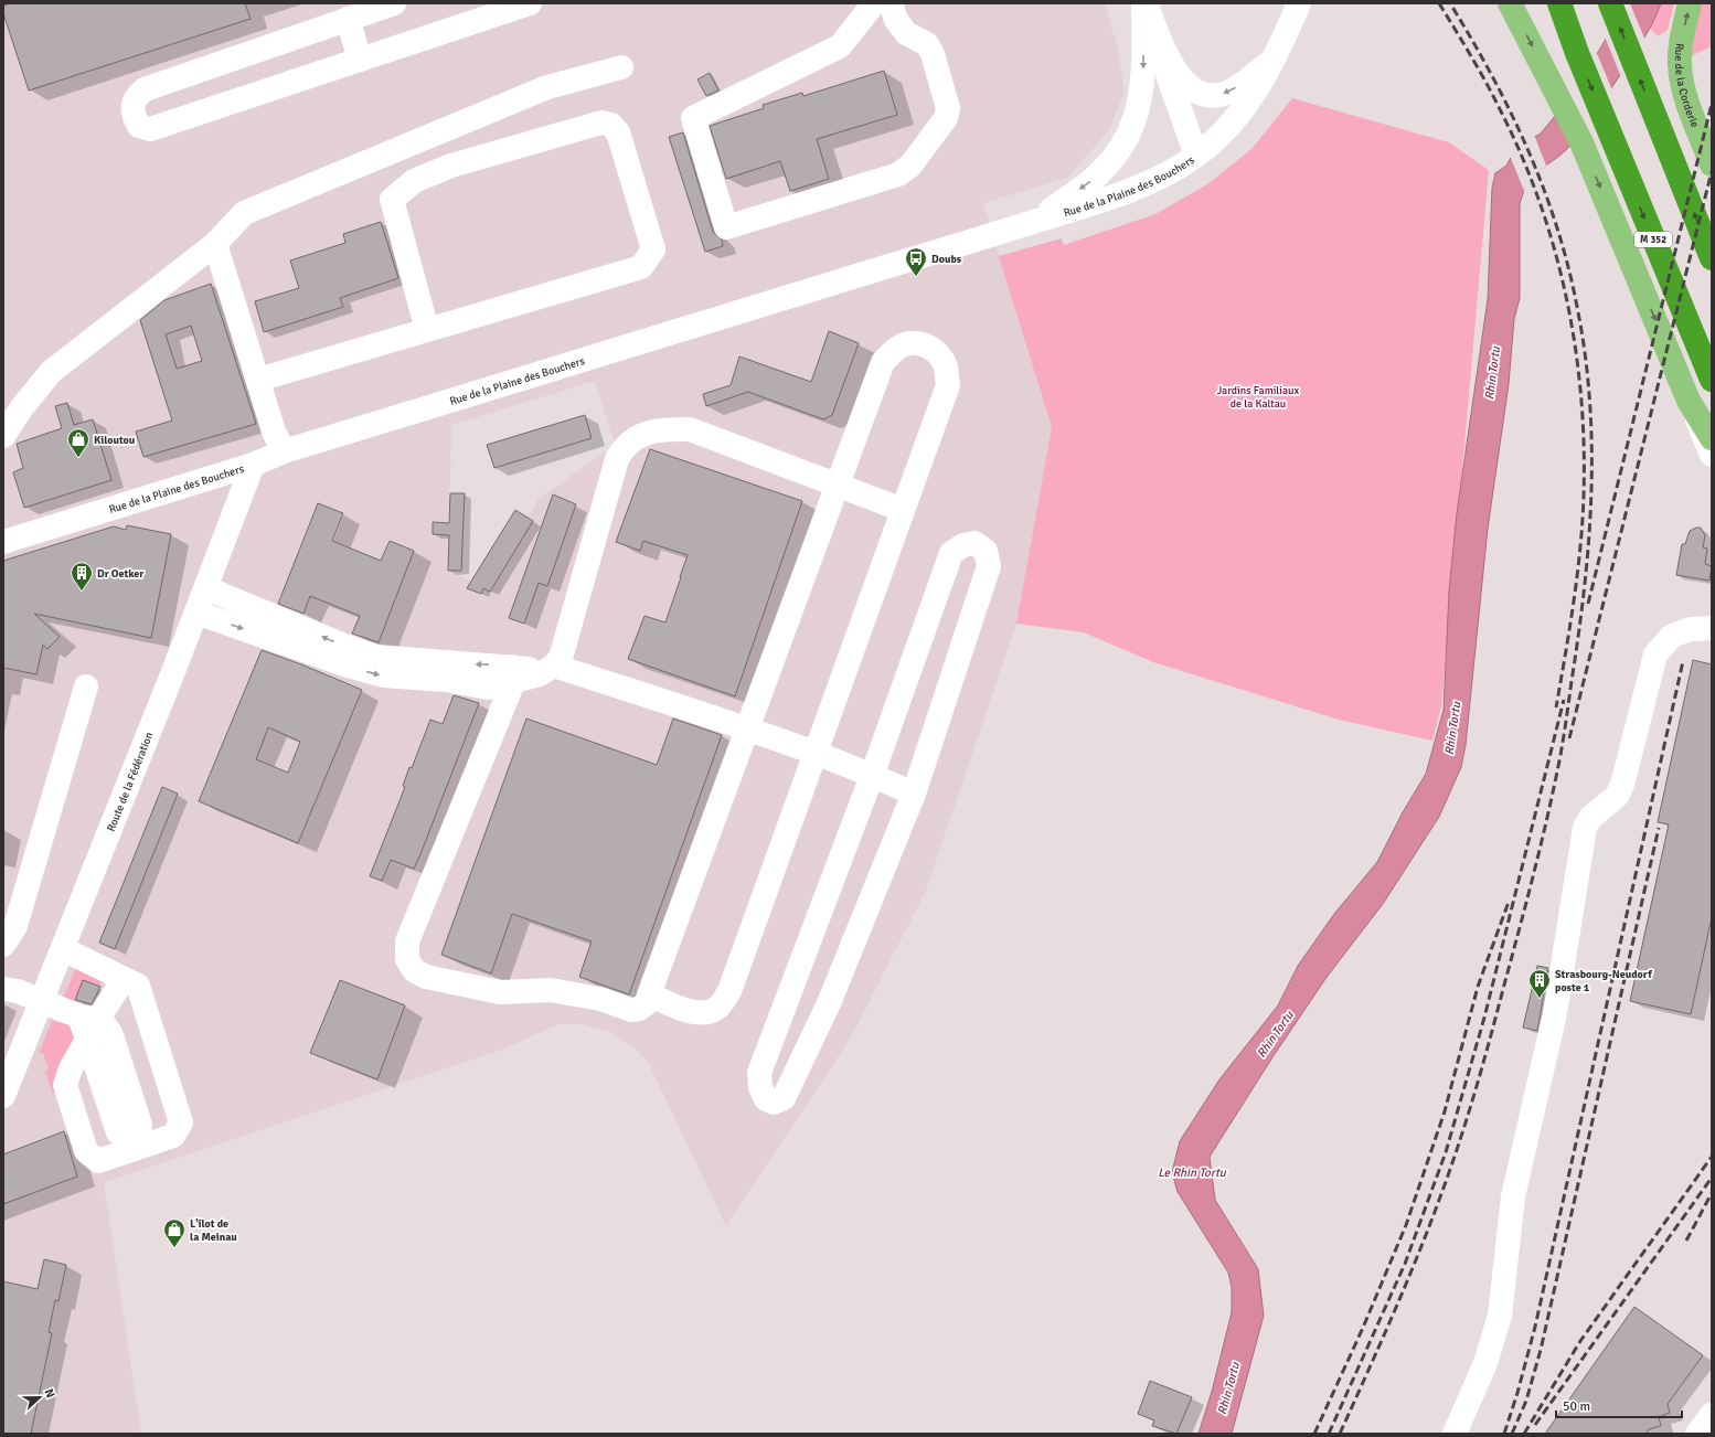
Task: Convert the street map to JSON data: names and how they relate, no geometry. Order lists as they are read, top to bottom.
{
  "streets": {
    "highway": ["M 352"],
    "main road": ["Rue de la Corderie"],
    "street": ["Rue de la Plaine des Bouchers", "Route de la Fédération"]
  },
  "crossings": [
    ["Rue de la Plaine des Bouchers", "Route de la Fédération"]
  ],
  "water": ["Rhin Tortu", "Le Rhin Tortu"],
  "parks": ["Jardins Familiaux de la Kaltau"],
  "places": {
    "bus stop": ["Doubs"],
    "shop": ["Kiloutou", "L'îlot de la Meinau"],
    "building": ["Dr Oetker", "Strasbourg-Neudorf poste 1"]
  },
  "scale_bar": "50 m",
  "north": "right"
}
